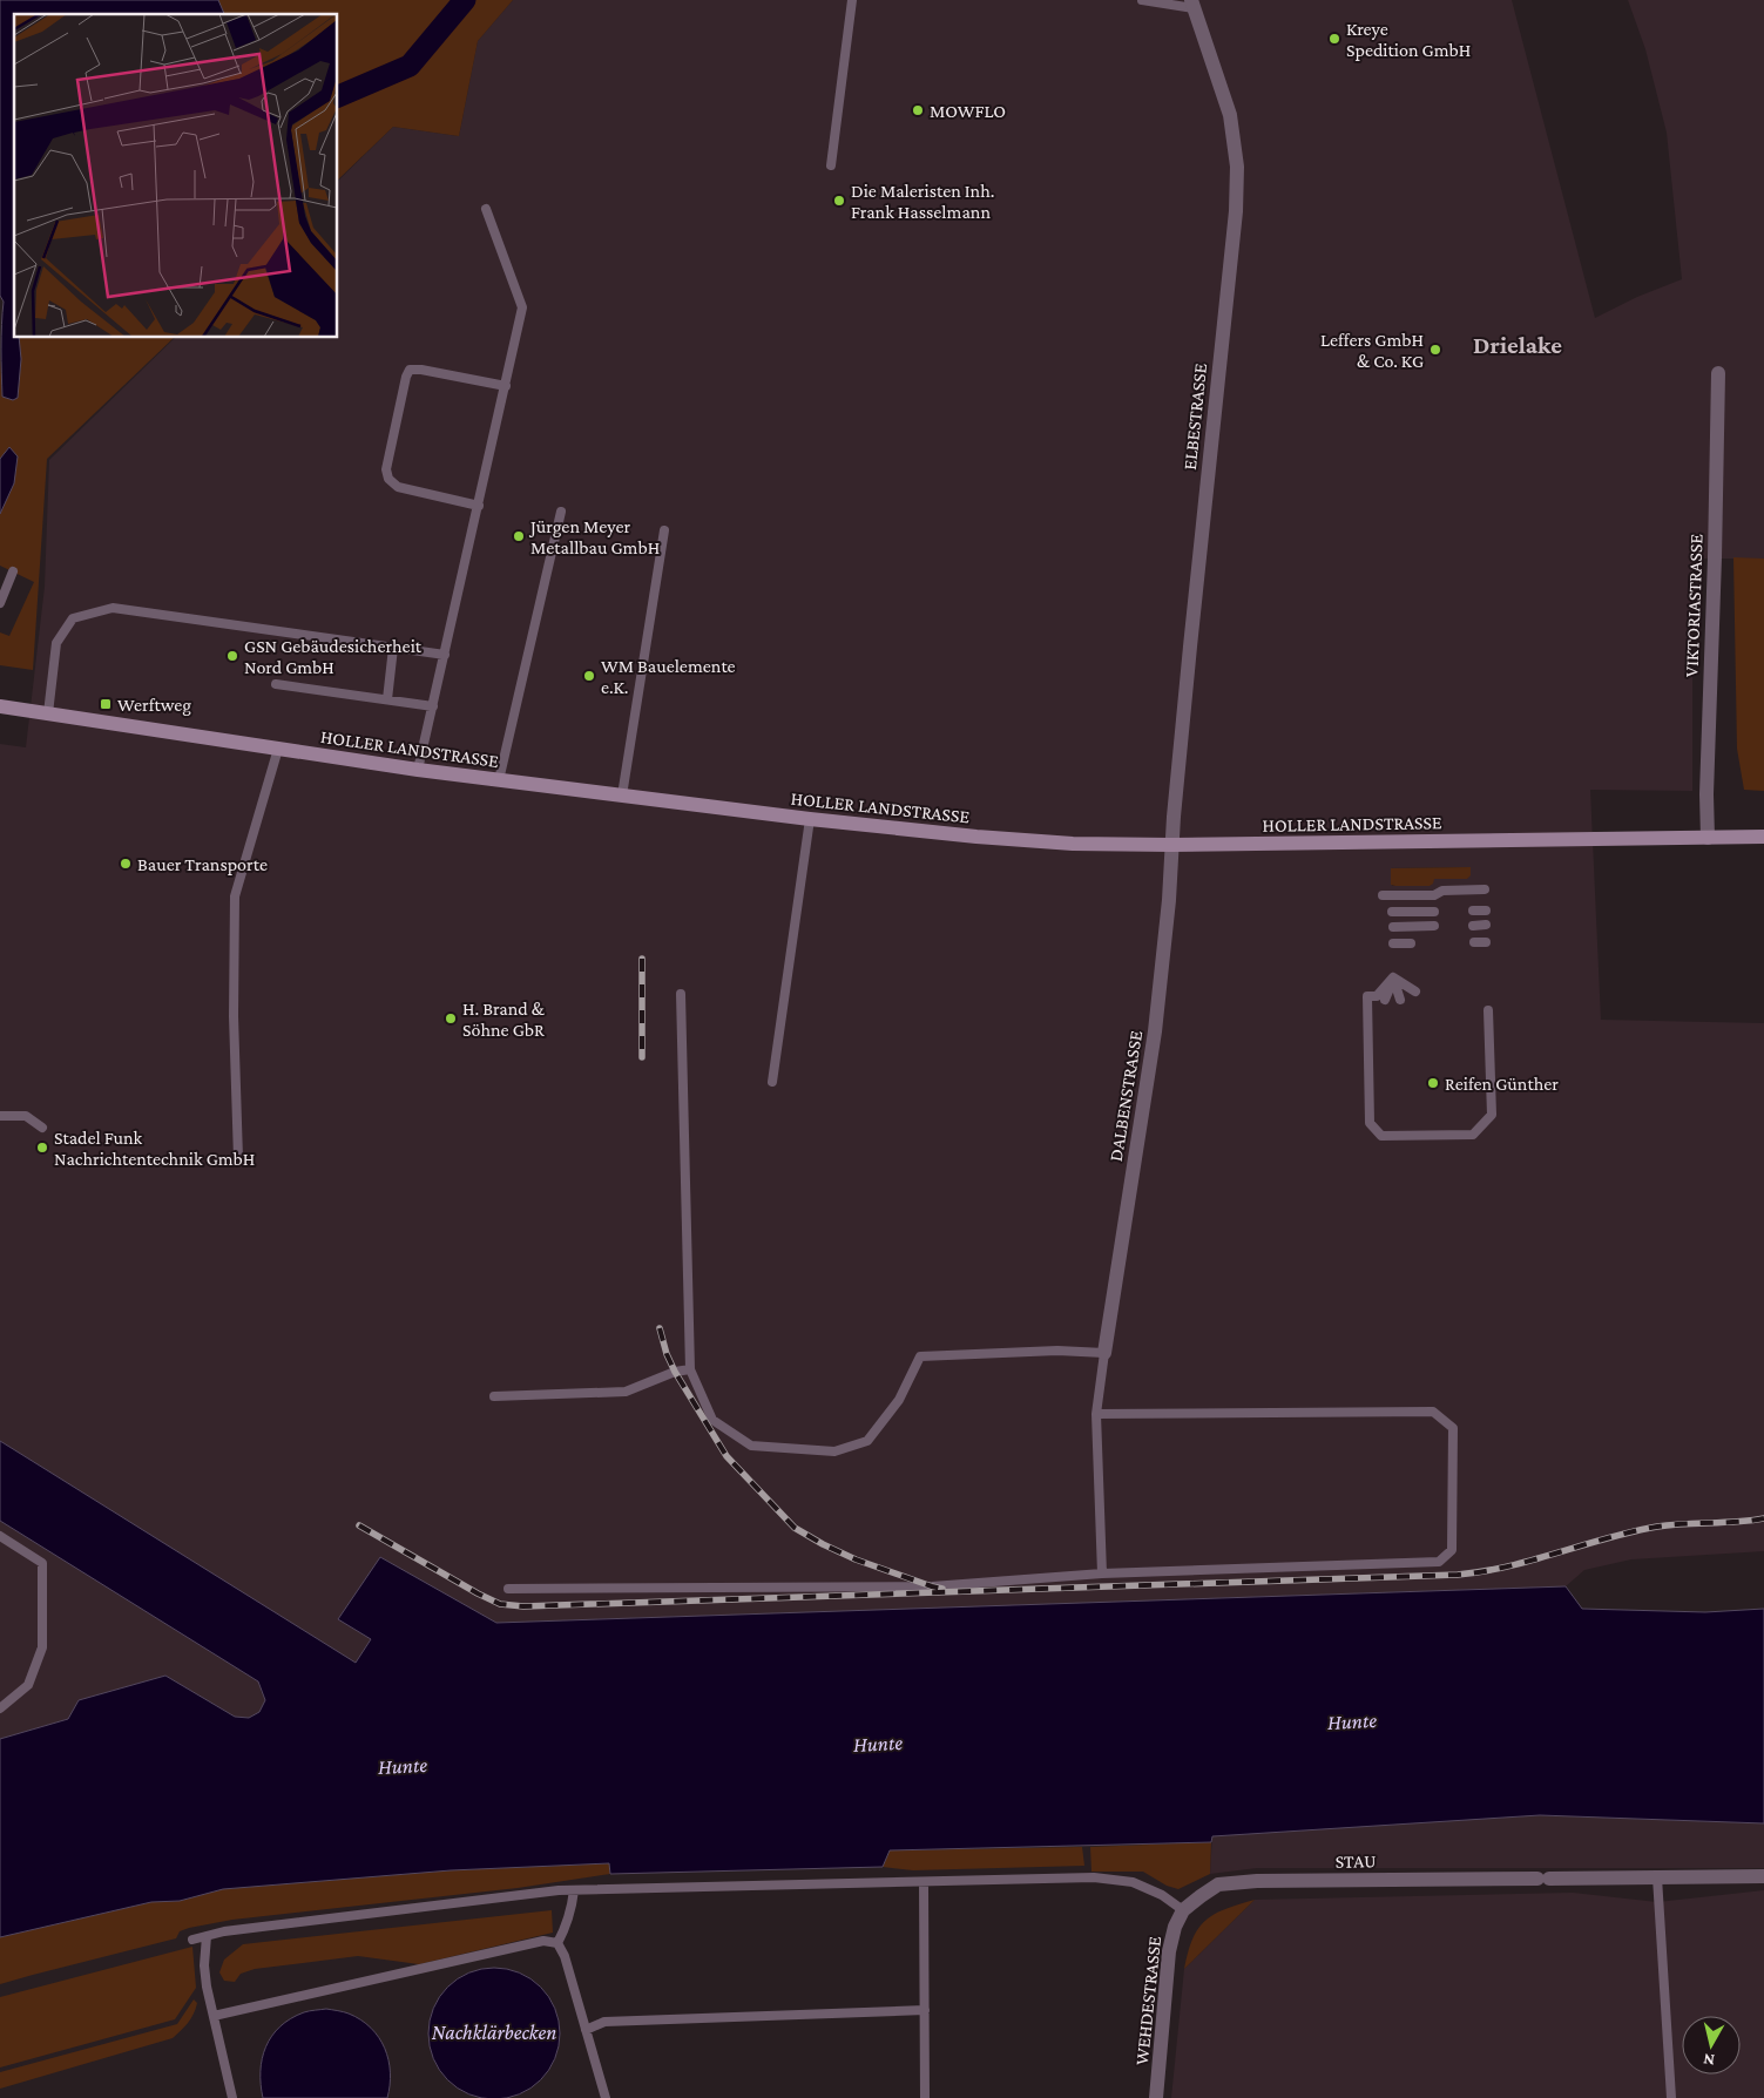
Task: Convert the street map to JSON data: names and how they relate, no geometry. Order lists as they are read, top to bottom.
{
  "streets": {
    "main road": ["HOLLER LANDSTRASSE"],
    "street": [
      "ELBESTRASSE",
      "VIKTORIASTRASSE",
      "DALBENSTRASSE",
      "STAU",
      "WEHDESTRASSE"
    ]
  },
  "crossings": [
    ["ELBESTRASSE", "HOLLER LANDSTRASSE"],
    ["ELBESTRASSE", "DALBENSTRASSE"],
    ["VIKTORIASTRASSE", "HOLLER LANDSTRASSE"],
    ["HOLLER LANDSTRASSE", "DALBENSTRASSE"],
    ["STAU", "WEHDESTRASSE"]
  ],
  "districts": ["Drielake"],
  "water": ["Hunte", "Nachklärbecken"],
  "places": {
    "other": [
      "Kreye Spedition GmbH",
      "MOWFLO",
      "Die Maleristen Inh. Frank Hasselmann",
      "Leffers GmbH & Co. KG",
      "Jürgen Meyer Metallbau GmbH",
      "GSN Gebäudesicherheit Nord GmbH",
      "WM Bauelemente e.K.",
      "Bauer Transporte",
      "H. Brand & Söhne GbR",
      "Reifen Günther",
      "Stadel Funk Nachrichtentechnik GmbH"
    ],
    "transit": ["Werftweg"]
  },
  "north": "bottom"
}
